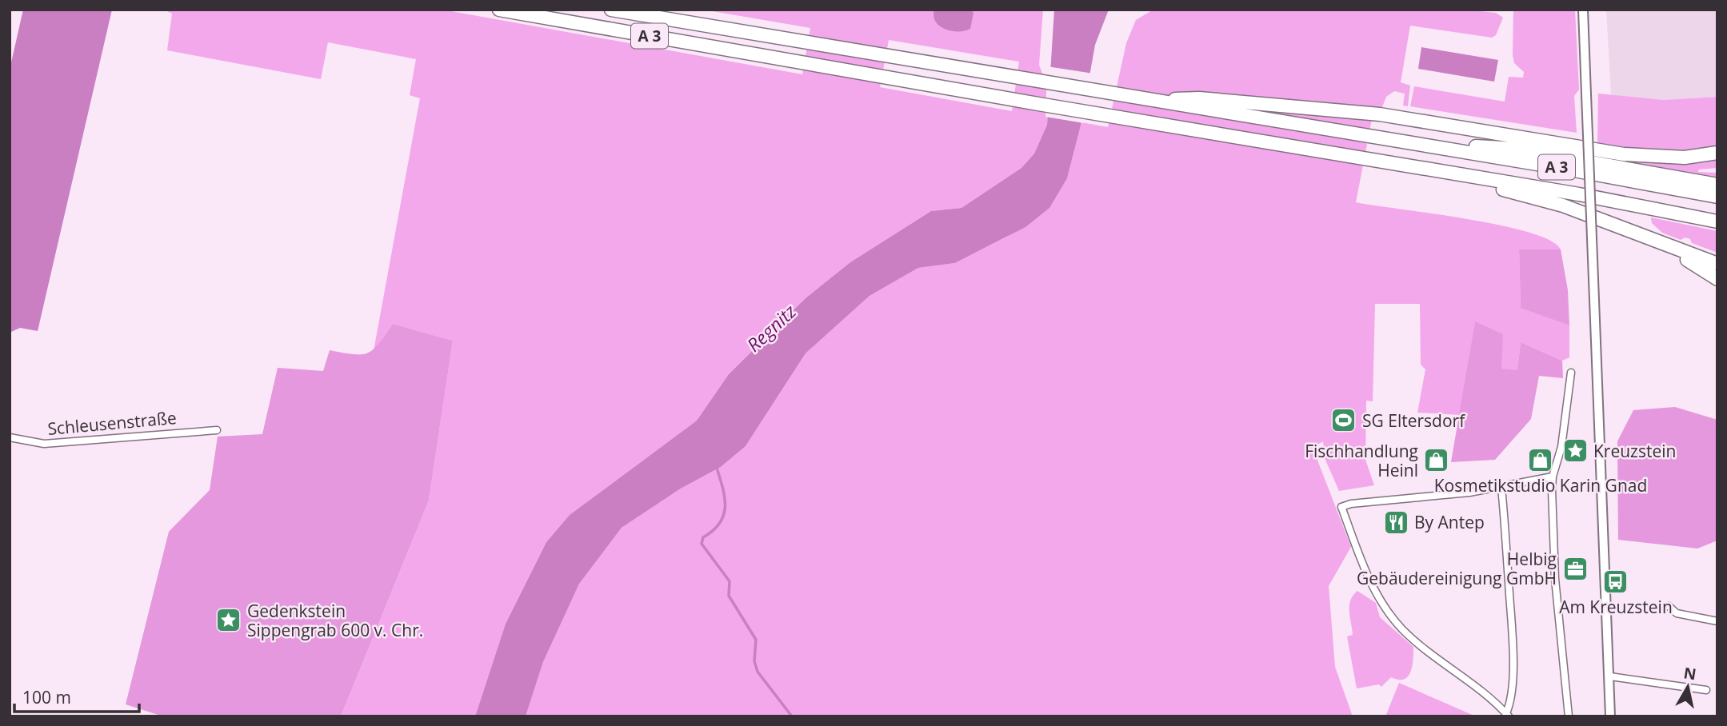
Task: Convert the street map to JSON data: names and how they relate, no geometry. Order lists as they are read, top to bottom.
{
  "streets": {
    "highway": ["A 3"],
    "street": ["Schleusenstraße"]
  },
  "water": ["Regnitz"],
  "places": {
    "sports": ["SG Eltersdorf"],
    "place": ["Kreuzstein", "Gedenkstein Sippengrab 600 v. Chr."],
    "shop": ["Kosmetikstudio Karin Gnad", "Fischhandlung Heinl"],
    "restaurant": ["By Antep"],
    "office": ["Helbig Gebäudereinigung GmbH"],
    "bus stop": ["Am Kreuzstein"]
  },
  "scale_bar": "100 m",
  "north": "top"
}
